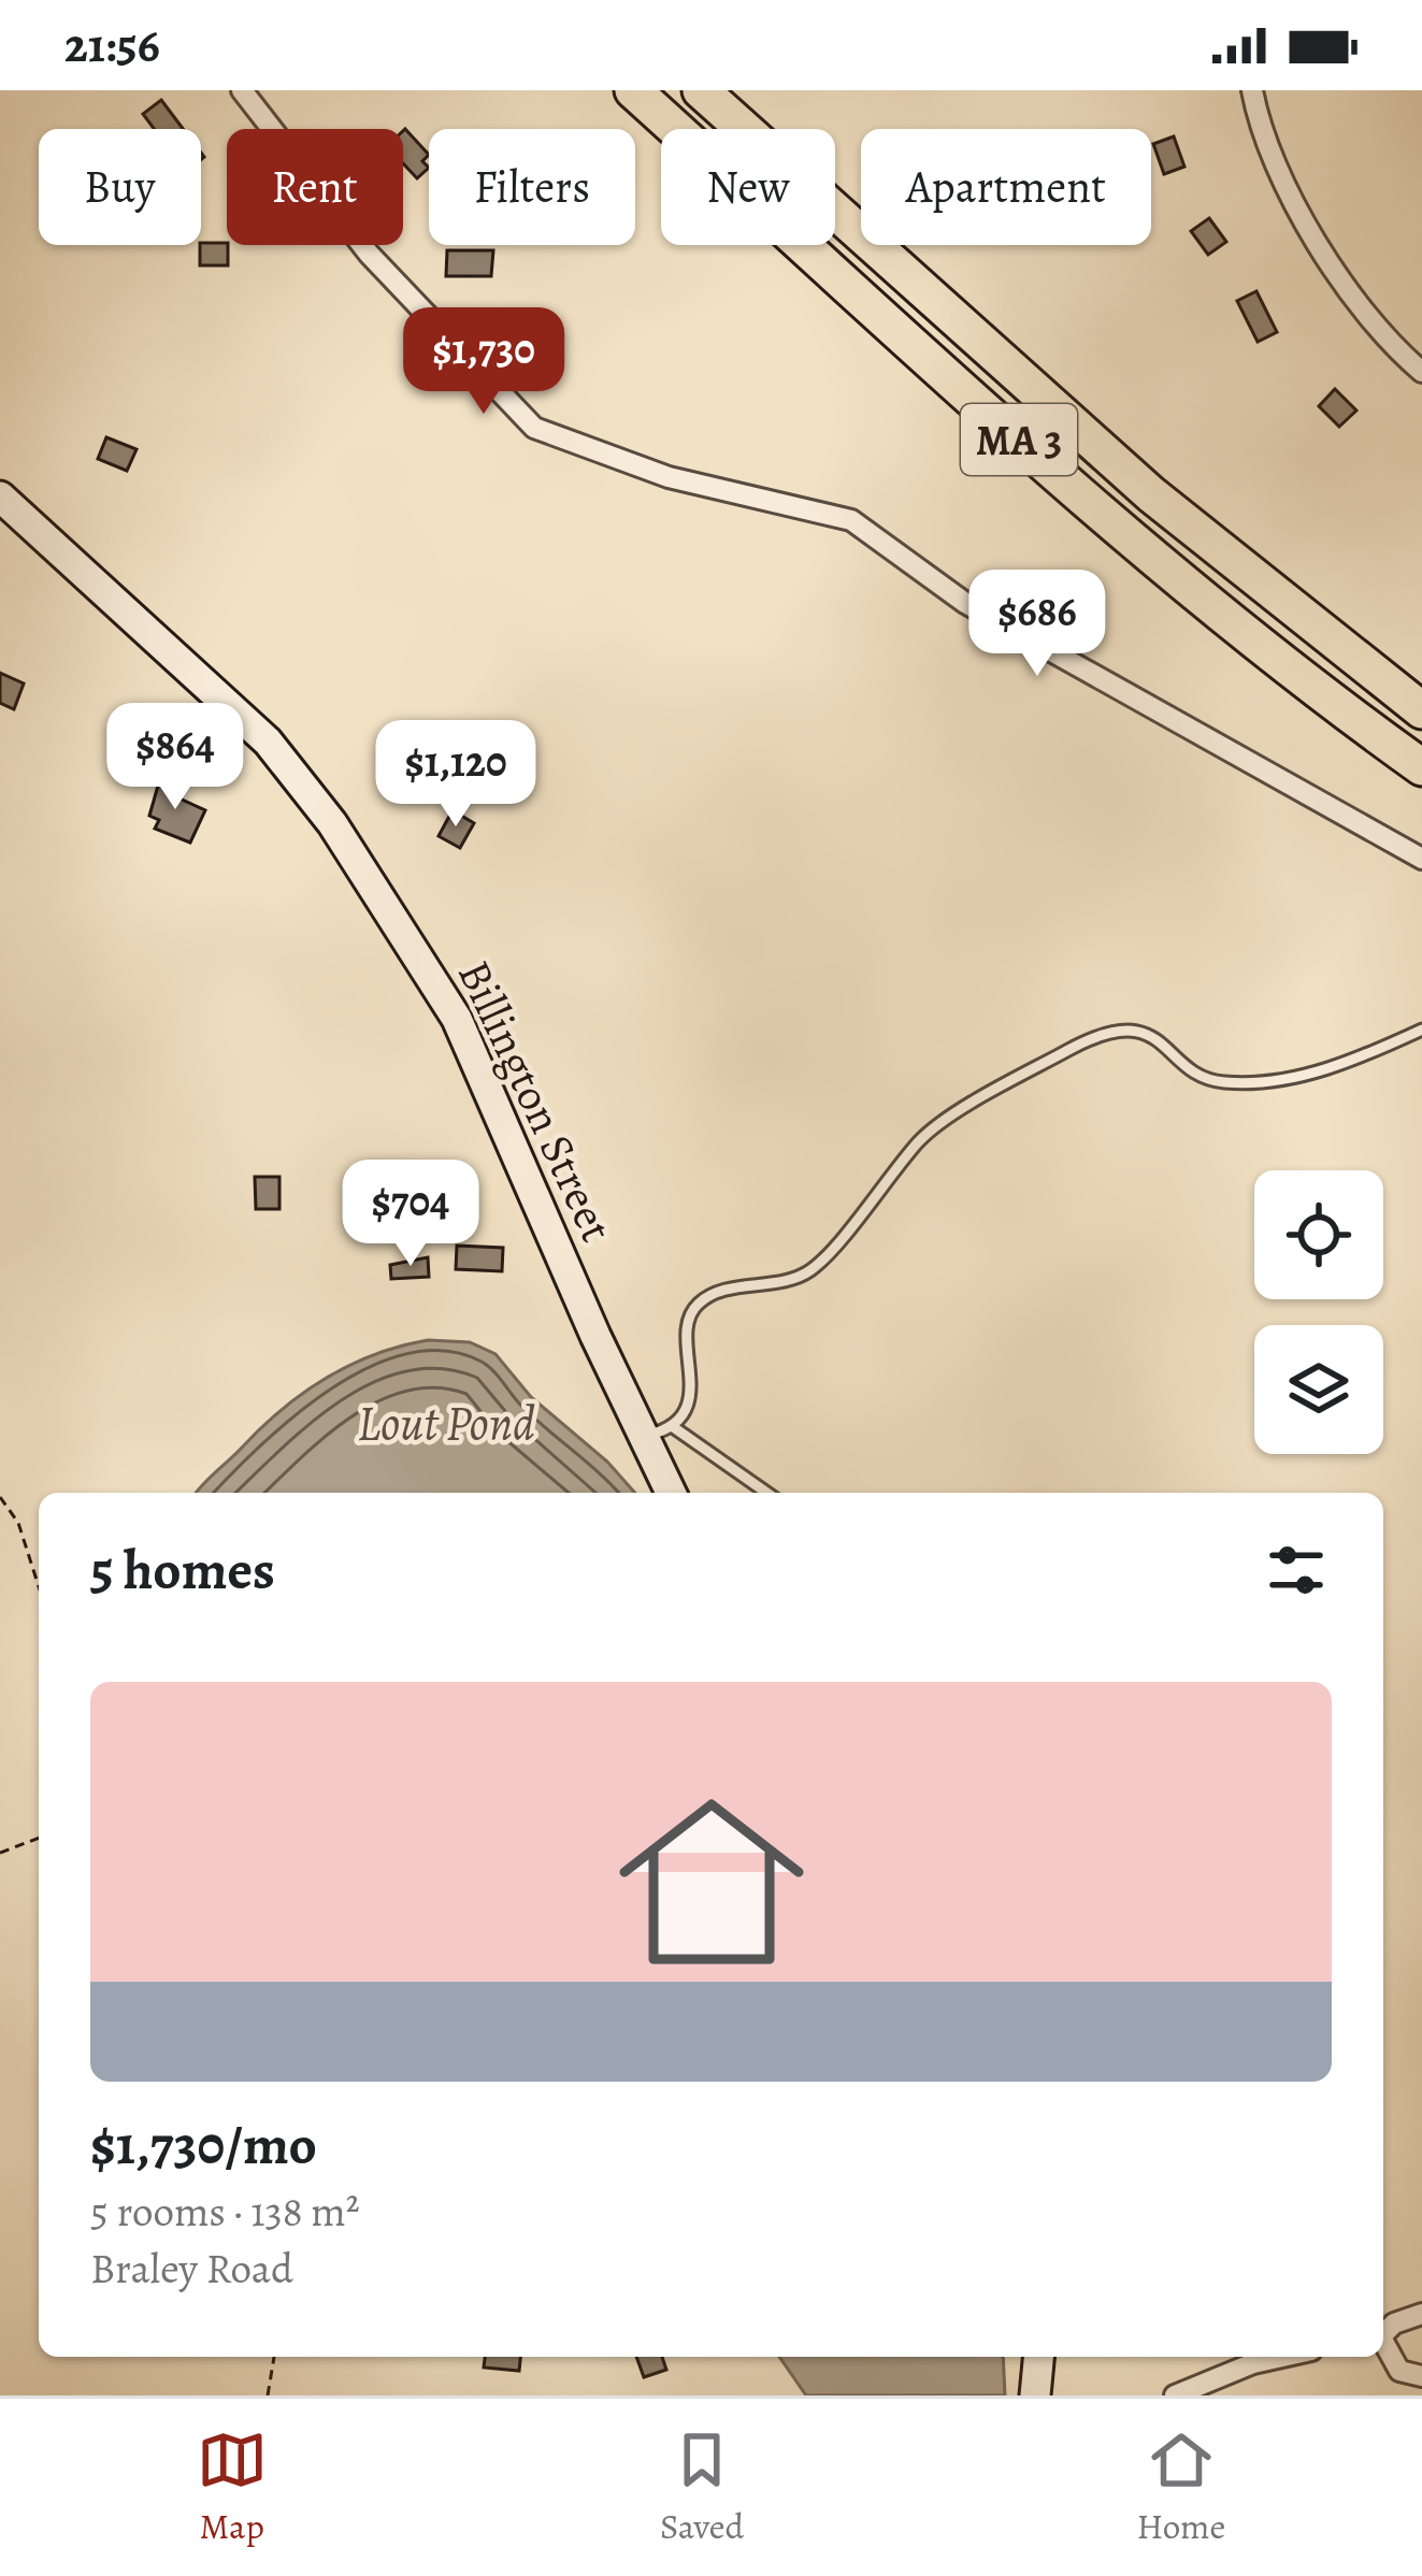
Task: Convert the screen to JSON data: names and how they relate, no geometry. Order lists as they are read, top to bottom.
{
  "streets": {
    "highway": ["MA 3"],
    "street": ["Billington Street"]
  },
  "water": ["Lout Pond"],
  "page": {
    "status": "21:56",
    "chip": [
      "Buy",
      "Rent",
      "Filters",
      "New",
      "Apartment"
    ],
    "price": [
      "$1,730",
      "$686",
      "$864",
      "$1,120",
      "$704"
    ],
    "heading": "5 homes",
    "list": [
      {
        "name": "$1,730/mo",
        "note": "5 rooms · 138 m² · Braley Road"
      }
    ],
    "tabs": ["Map", "Saved", "Home"]
  }
}
